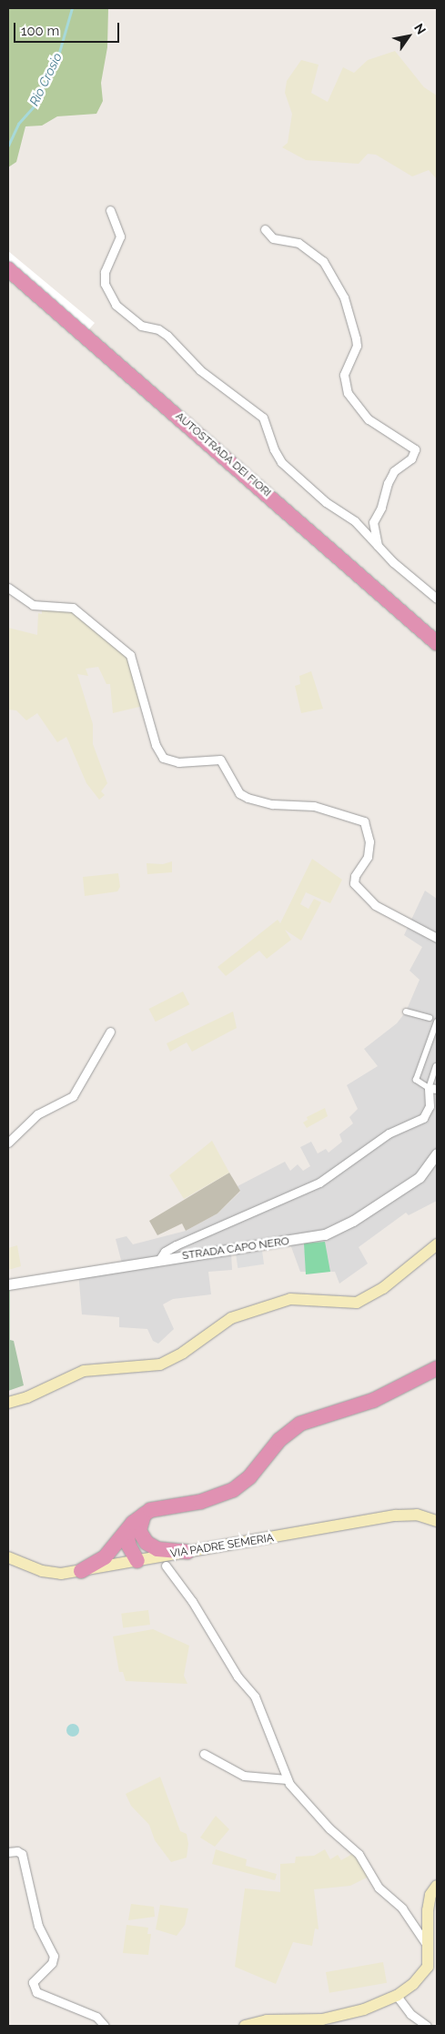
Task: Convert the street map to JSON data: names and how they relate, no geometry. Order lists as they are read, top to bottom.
{
  "streets": {
    "highway": ["AUTOSTRADA DEI FIORI"],
    "main road": ["VIA PADRE SEMERIA"],
    "street": ["STRADA CAPO NERO"]
  },
  "water": ["Rio Crosio"],
  "scale_bar": "100 m",
  "north": "top right"
}
